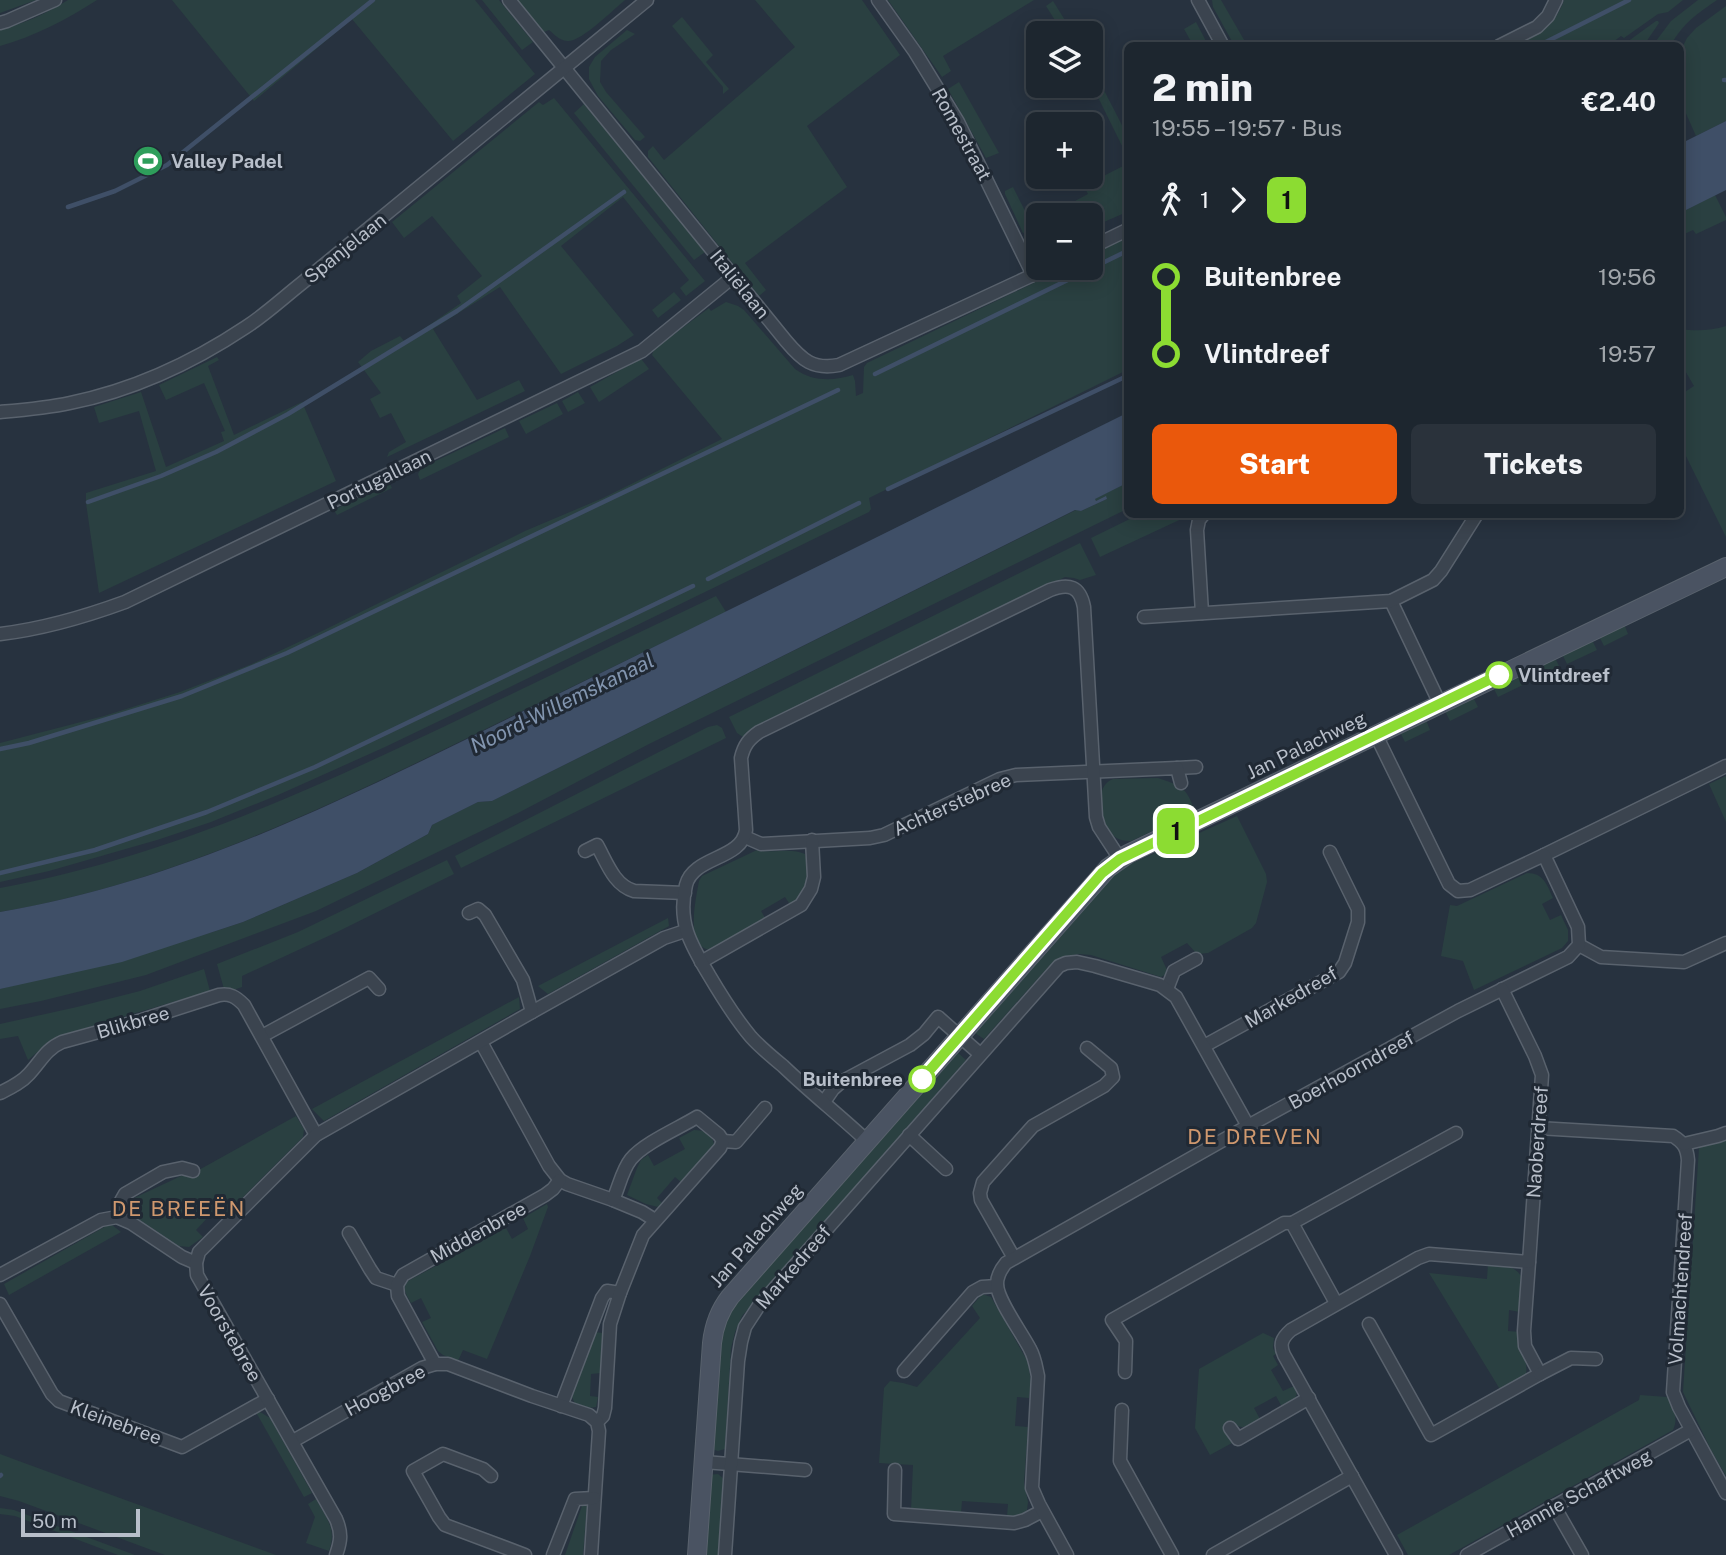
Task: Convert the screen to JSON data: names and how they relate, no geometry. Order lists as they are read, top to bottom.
{
  "streets": {
    "street": [
      "Romestraat",
      "Spanjelaan",
      "Italiëlaan",
      "Portugallaan",
      "Jan Palachweg",
      "Achterstebree",
      "Markedreef",
      "Blikbree",
      "Boerhoorndreef",
      "Naoberdreef",
      "Middenbree",
      "Volmachtendreef",
      "Voorstebree",
      "Hoogbree",
      "Kleinebree",
      "Hannie Schaftweg"
    ]
  },
  "crossings": [
    ["Spanjelaan", "Italiëlaan"],
    ["Italiëlaan", "Portugallaan"],
    ["Blikbree", "Voorstebree"],
    ["Boerhoorndreef", "Naoberdreef"],
    ["Volmachtendreef", "Hannie Schaftweg"],
    ["Voorstebree", "Hoogbree"],
    ["Voorstebree", "Kleinebree"]
  ],
  "districts": ["DE DREVEN", "DE BREEËN"],
  "water": ["Noord-Willemskanaal"],
  "places": {
    "sports": ["Valley Padel"],
    "other": ["Vlintdreef", "Buitenbree"]
  },
  "lines": ["bus line 1"],
  "scale_bar": "50 m",
  "page": {
    "on_map": "1",
    "map_buttons": ["+", "−"],
    "heading": ["2 min", "19:55 – 19:57 · Bus", "€2.40"],
    "legs": ["1", "1"],
    "list": [
      {
        "name": "Buitenbree",
        "value": "19:56"
      },
      {
        "name": "Vlintdreef",
        "value": "19:57"
      }
    ],
    "buttons": ["Start", "Tickets"],
    "scale": "50 m"
  }
}
